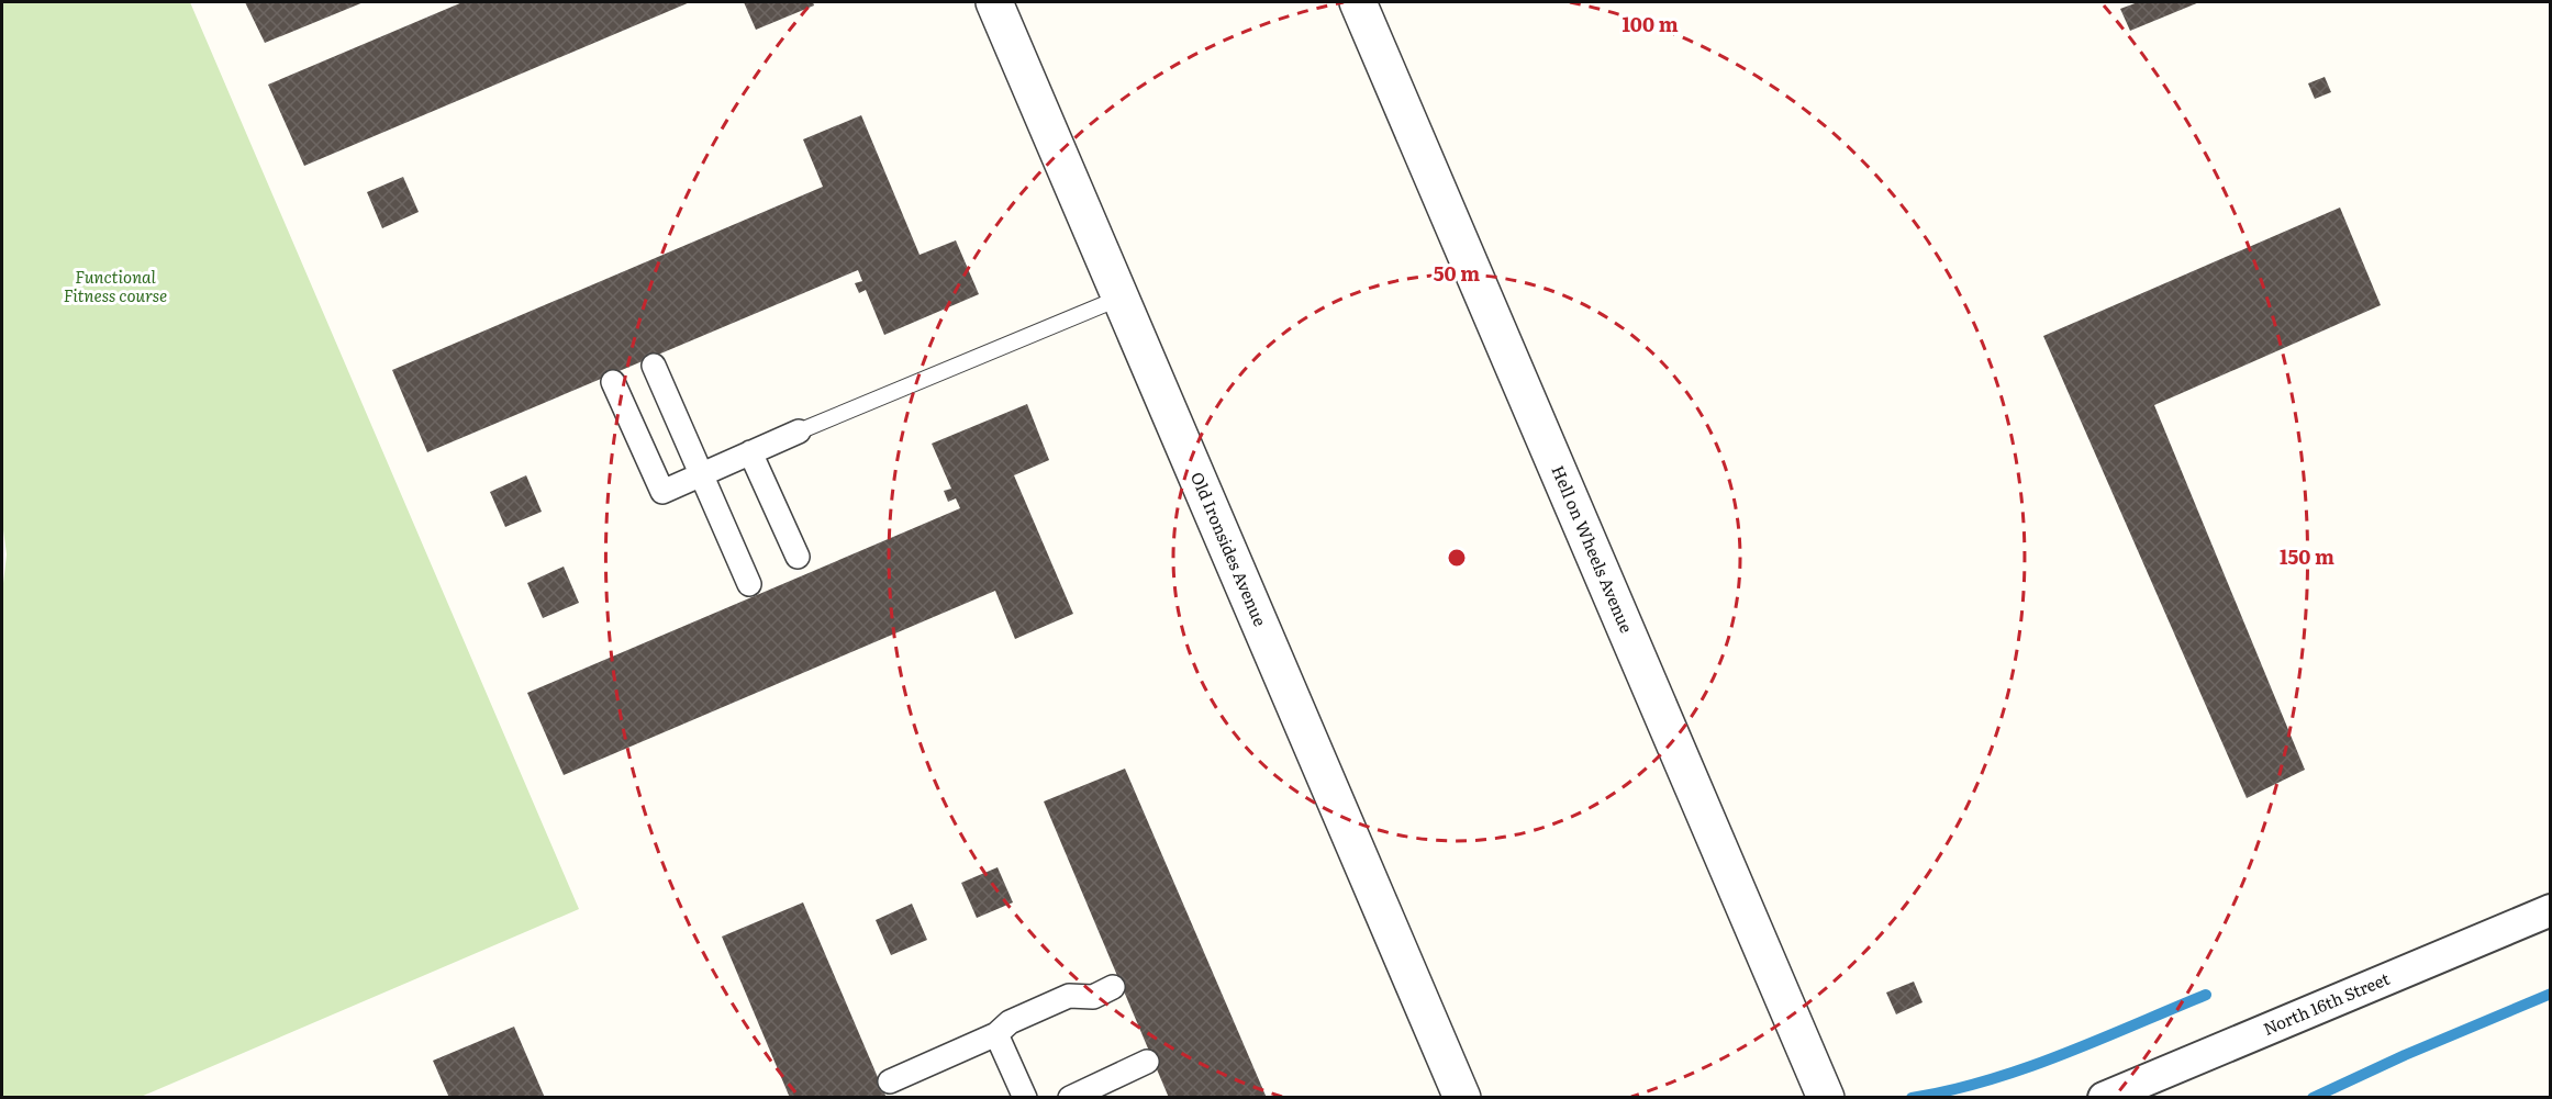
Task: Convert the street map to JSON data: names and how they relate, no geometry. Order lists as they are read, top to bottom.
{
  "streets": {
    "street": ["Old Ironsides Avenue", "Hell on Wheels Avenue", "North 16th Street"]
  },
  "parks": ["Functional Fitness course"],
  "rings": ["100 m", "50 m", "150 m"]
}
